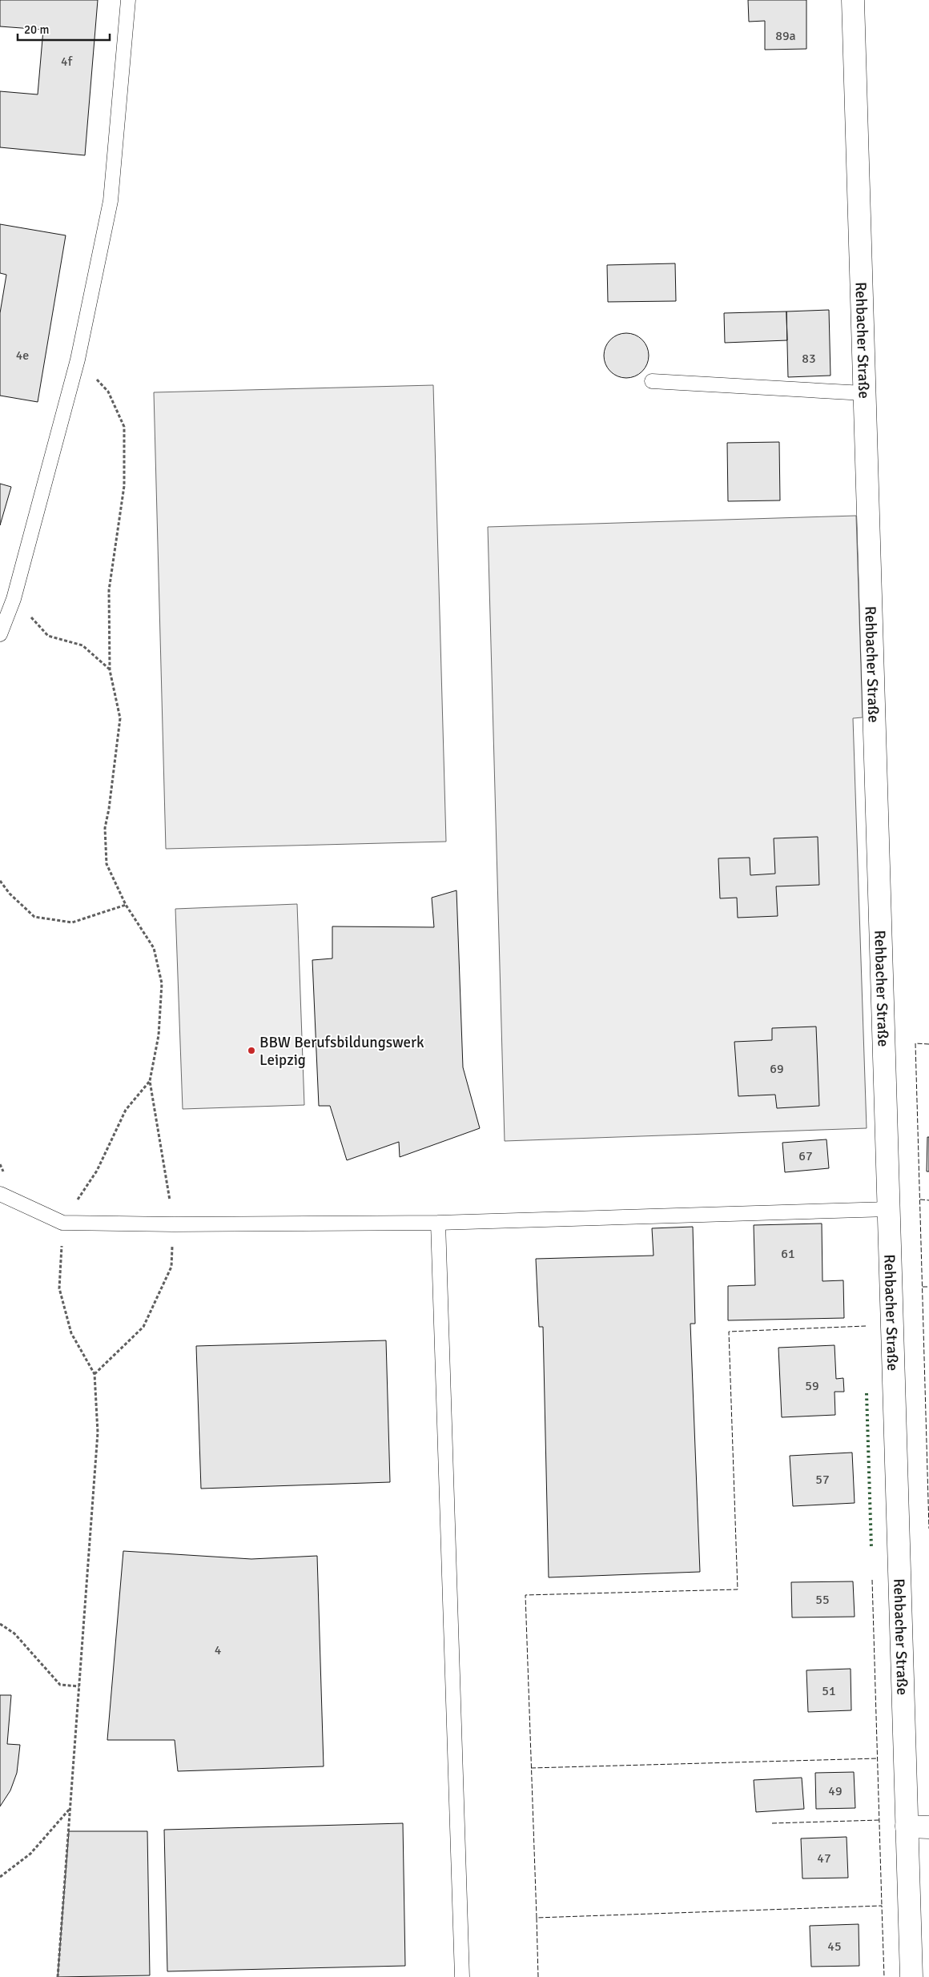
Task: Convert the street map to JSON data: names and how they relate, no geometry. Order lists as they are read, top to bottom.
{
  "streets": {
    "street": ["Rehbacher Straße"]
  },
  "places": ["BBW Berufsbildungswerk Leipzig"],
  "house_numbers": [
    "89a",
    "4f",
    "4e",
    "83",
    "69",
    "67",
    "61",
    "59",
    "57",
    "55",
    "4",
    "51",
    "49",
    "47",
    "45"
  ],
  "scale_bar": "20 m"
}
